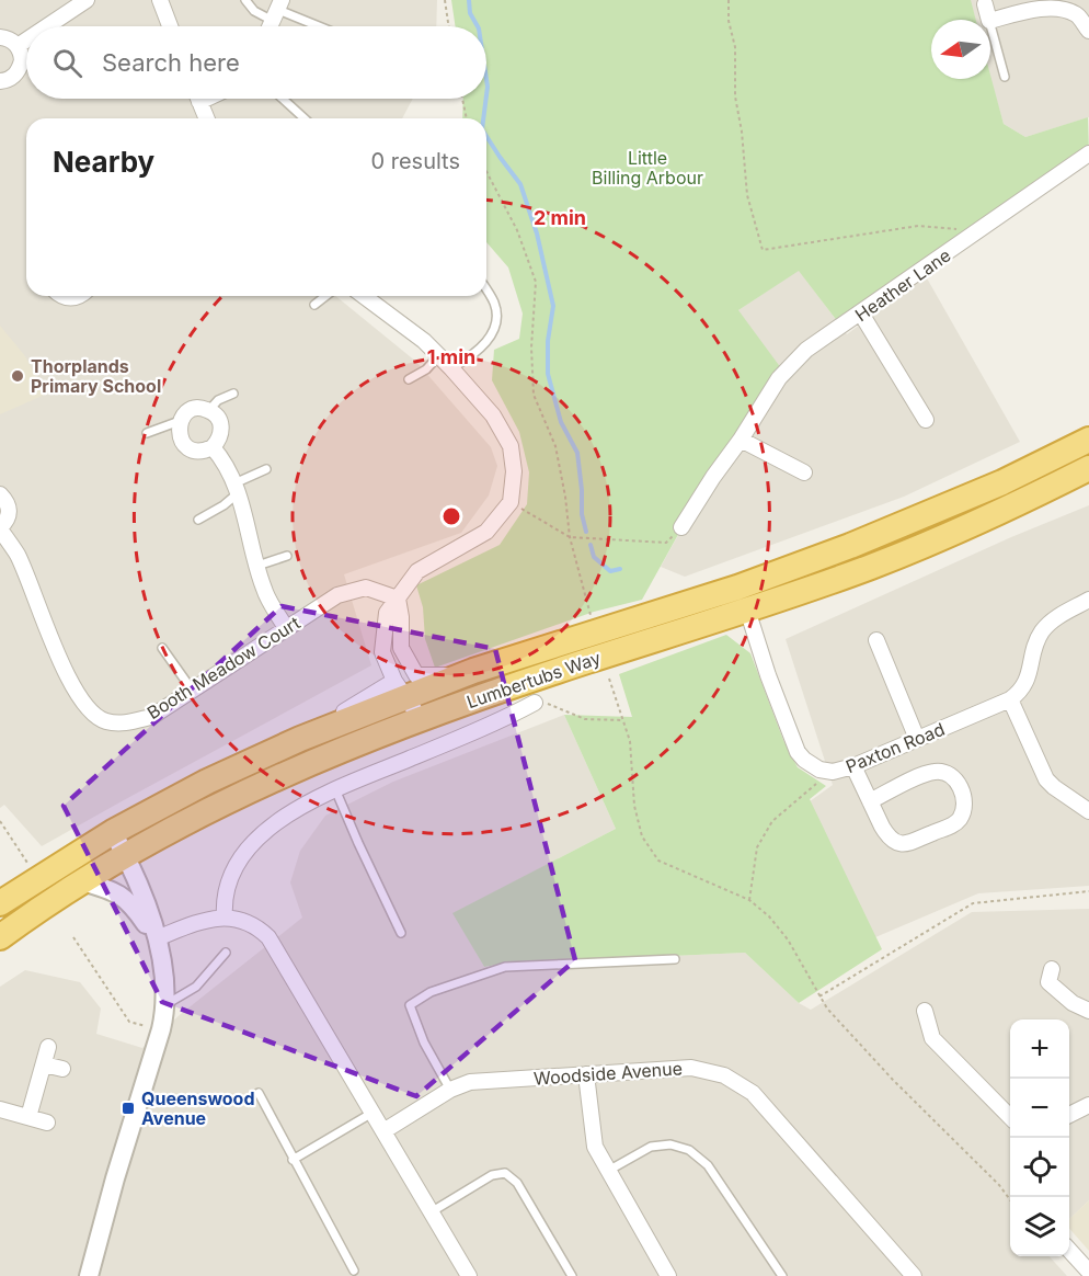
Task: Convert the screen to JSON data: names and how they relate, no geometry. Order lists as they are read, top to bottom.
{
  "streets": {
    "highway": ["Lumbertubs Way"],
    "street": [
      "Heather Lane",
      "Booth Meadow Court",
      "Paxton Road",
      "Woodside Avenue"
    ]
  },
  "crossings": [
    ["Lumbertubs Way", "Paxton Road"]
  ],
  "parks": ["Little Billing Arbour"],
  "places": {
    "other": ["Thorplands Primary School"],
    "transit": ["Queenswood Avenue"]
  },
  "north": "left",
  "page": {
    "search": "Search here",
    "heading": ["Nearby", "0 results"],
    "map_buttons": ["+", "−"]
  },
  "rings": ["2 min", "1 min"]
}
